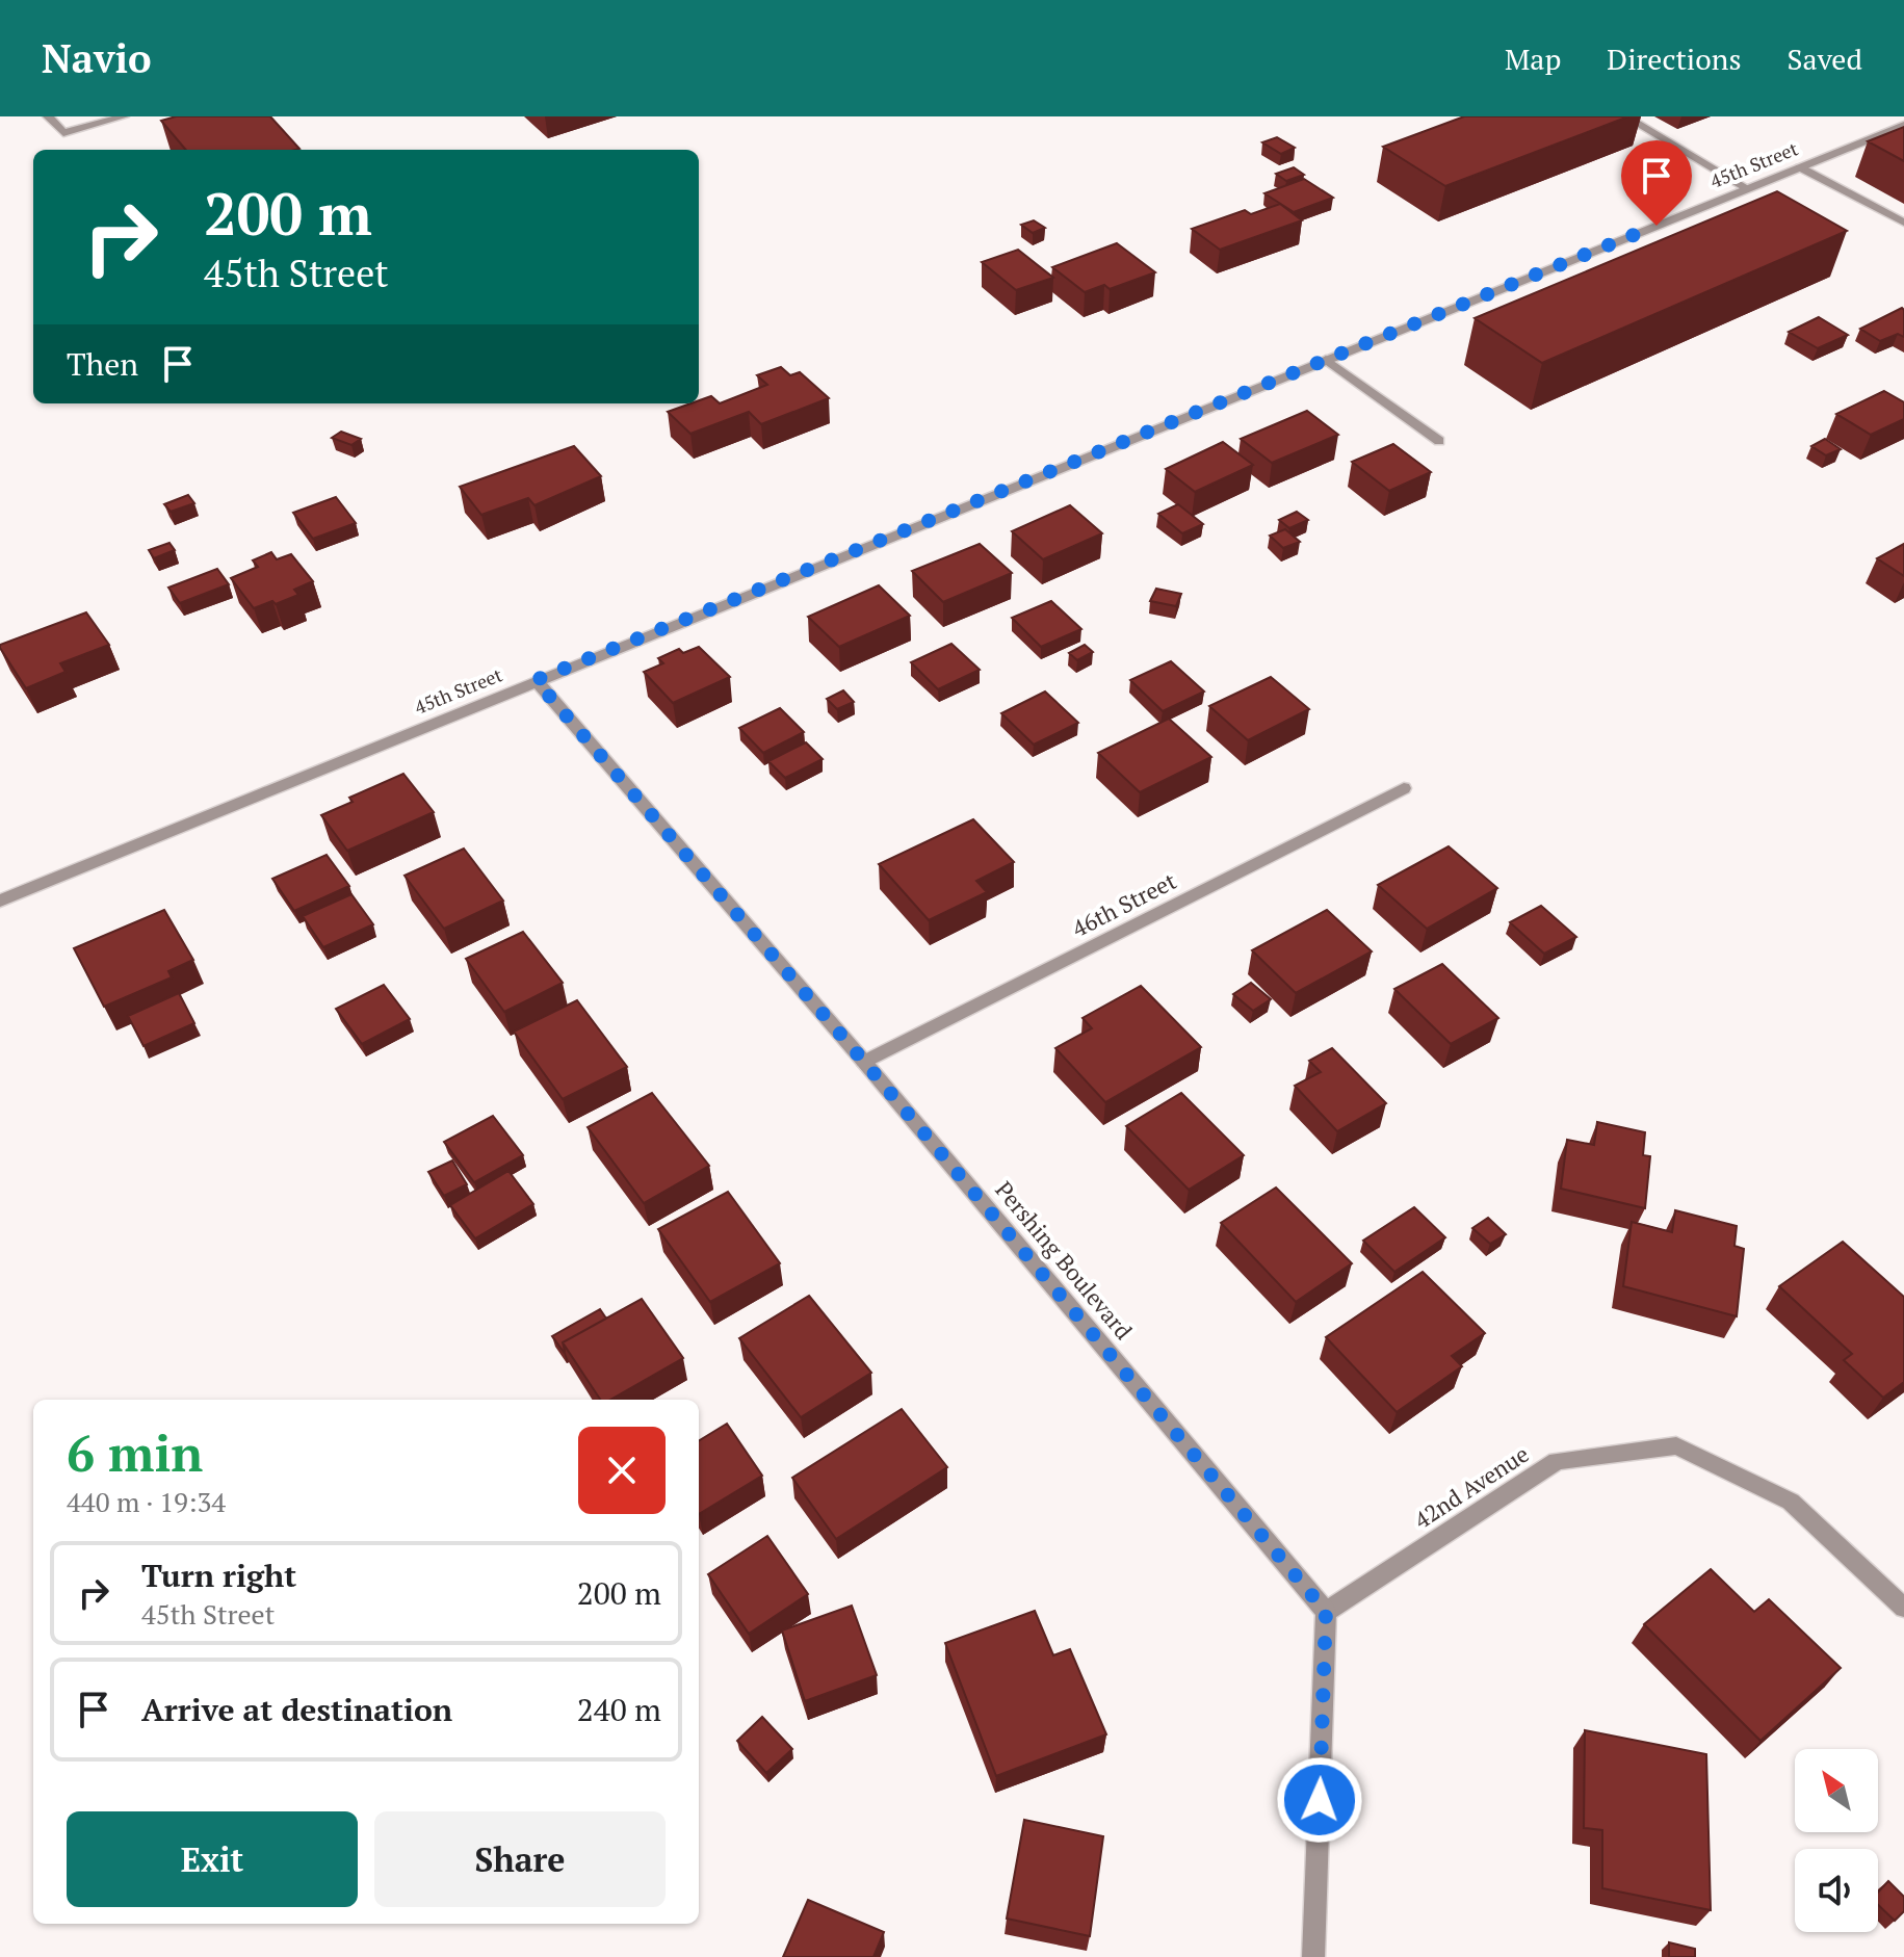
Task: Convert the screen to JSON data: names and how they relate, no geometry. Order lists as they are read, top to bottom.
{
  "streets": {
    "street": [
      "45th Street",
      "46th Street",
      "Pershing Boulevard",
      "42nd Avenue"
    ]
  },
  "crossings": [
    ["45th Street", "Pershing Boulevard"],
    ["46th Street", "Pershing Boulevard"],
    ["Pershing Boulevard", "42nd Avenue"]
  ],
  "north": "top left",
  "page": {
    "header": "Navio",
    "nav": ["Map", "Directions", "Saved"],
    "turn": ["200 m", "45th Street"],
    "then": "Then",
    "heading": ["6 min", "440 m · 19:34"],
    "list": [
      {
        "name": "Turn right",
        "note": "45th Street",
        "value": "200 m"
      },
      {
        "name": "Arrive at destination",
        "value": "240 m"
      }
    ],
    "buttons": ["Exit", "Share"]
  }
}
